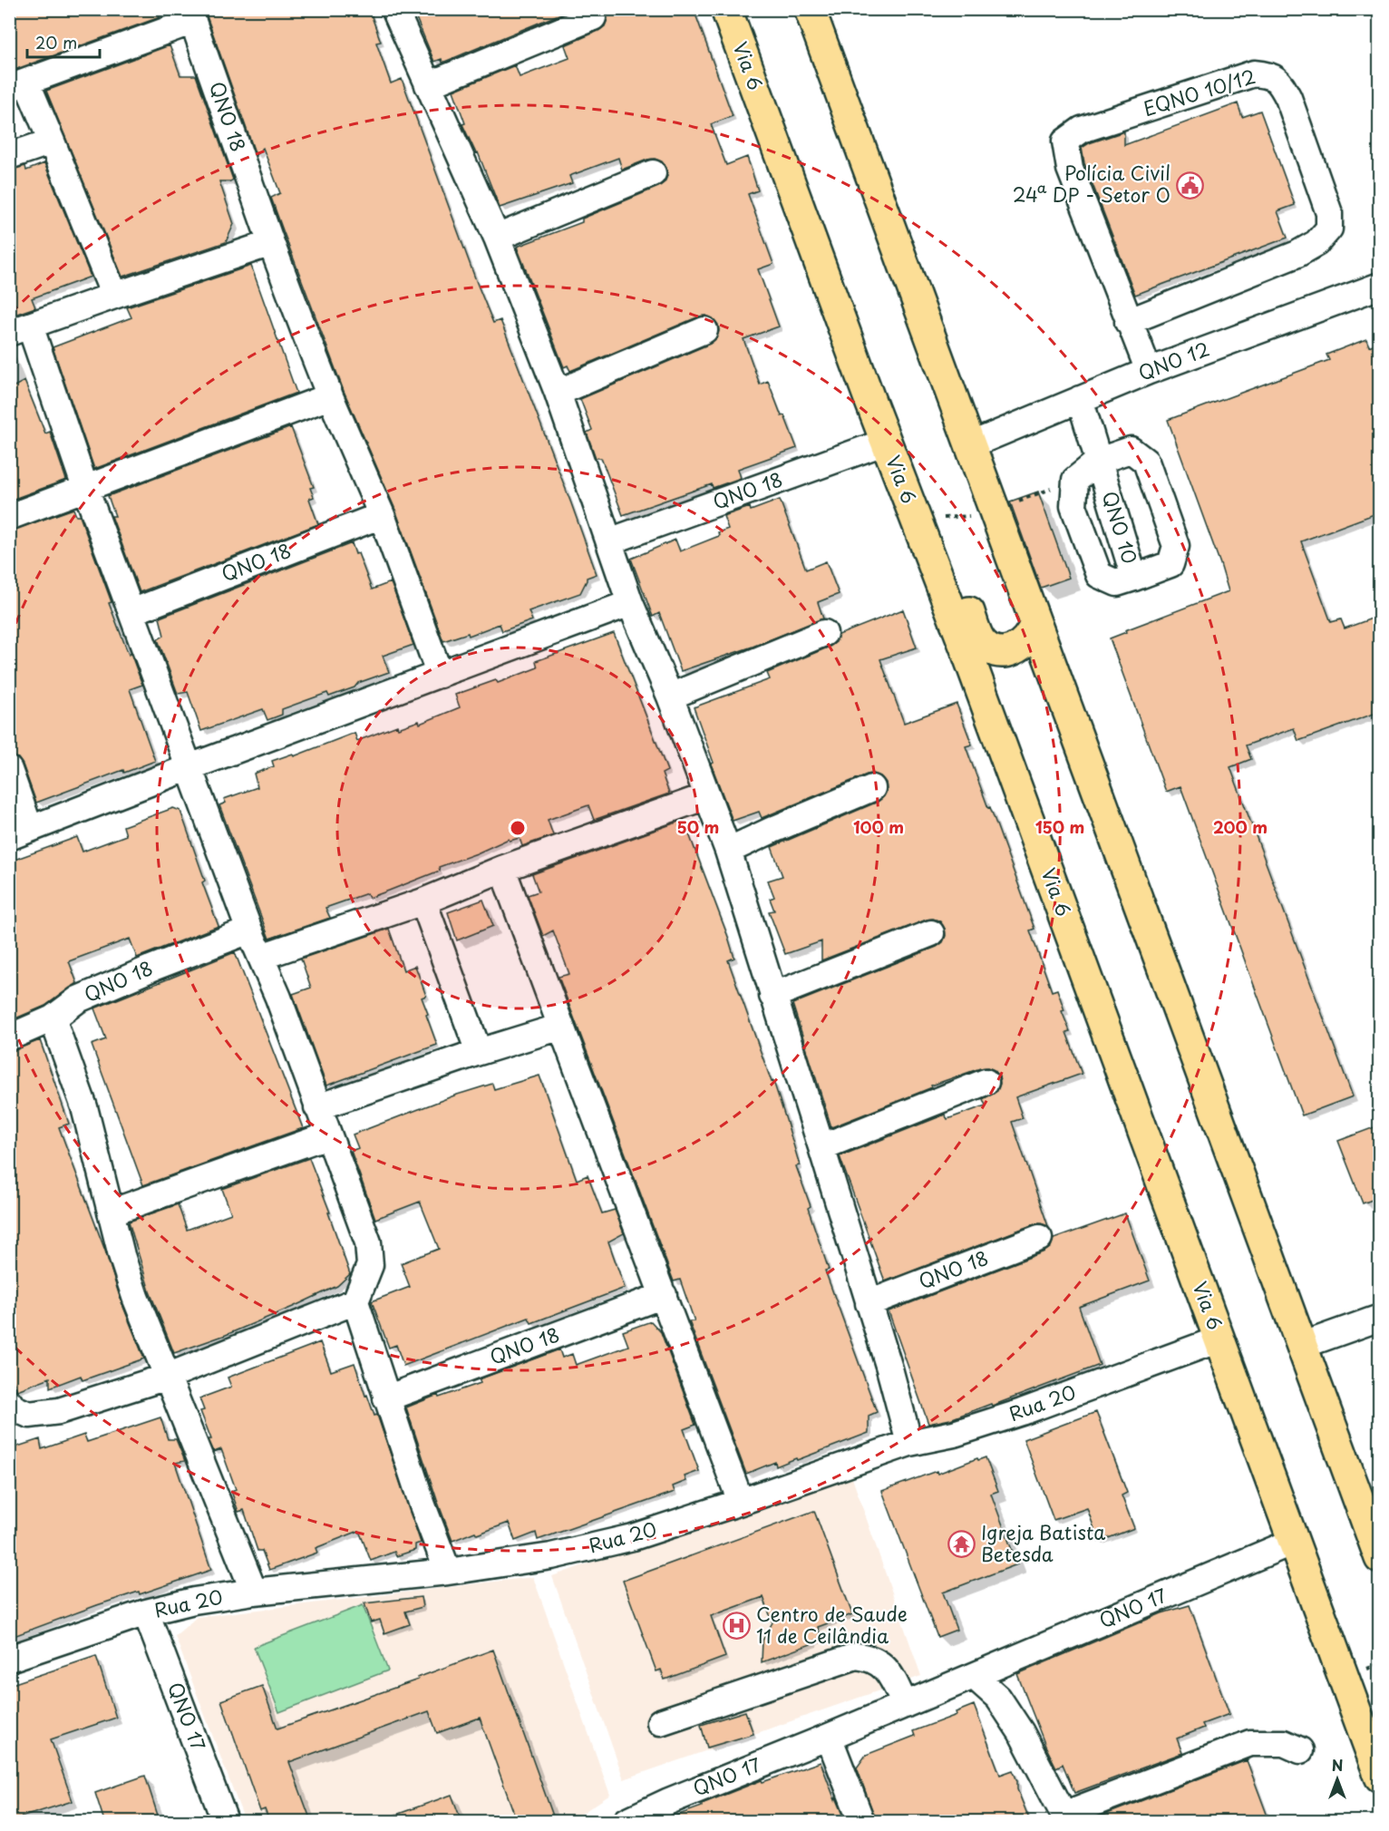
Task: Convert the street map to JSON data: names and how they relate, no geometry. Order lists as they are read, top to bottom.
{
  "streets": {
    "main road": ["Via 6"],
    "street": [
      "EQNO 10/12",
      "QNO 18",
      "QNO 12",
      "QNO 10",
      "Rua 20",
      "QNO 17"
    ]
  },
  "crossings": [
    ["Via 6", "QNO 18"],
    ["Via 6", "Rua 20"],
    ["Via 6", "QNO 17"],
    ["QNO 12", "QNO 10"],
    ["Rua 20", "QNO 17"]
  ],
  "places": {
    "public building": ["Polícia Civil 24ª DP - Setor O"],
    "temple": ["Igreja Batista Betesda"],
    "hospital": ["Centro de Saude 11 de Ceilândia"]
  },
  "scale_bar": "20 m",
  "north": "top",
  "rings": [
    "50 m",
    "100 m",
    "150 m",
    "200 m"
  ]
}
